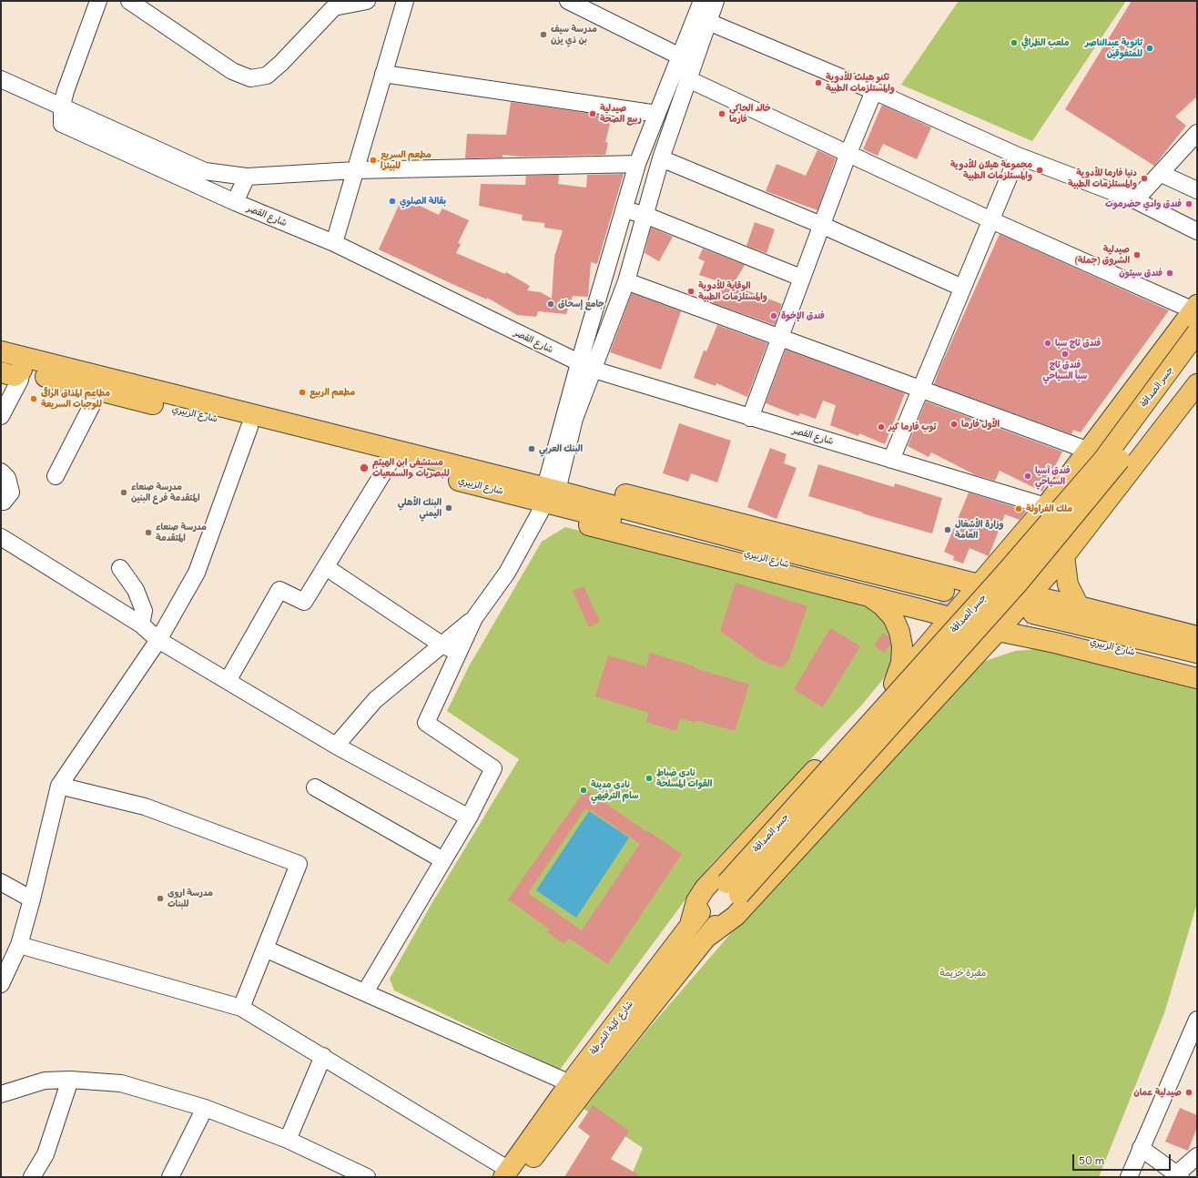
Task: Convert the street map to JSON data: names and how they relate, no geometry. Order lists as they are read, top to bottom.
{
  "streets": {
    "main road": ["جسر الصداقة", "شارع الزبيري", "شارع كلية الشرطة"],
    "street": ["شارع القصر"]
  },
  "crossings": [
    ["جسر الصداقة", "شارع كلية الشرطة"]
  ],
  "parks": ["مقبرة خزيمة"],
  "places": [
    "مدرسة سيف بن ذي يزن",
    "ملعب الظرافي",
    "ثانوية عبدالناصر للمتفوقين",
    "تكنو هيلث للأدوية والمستلزمات الطبية",
    "صيدلية ربيع الصحة",
    "خالد الجاكي فارما",
    "مطعم السريع للبيتزا",
    "مجموعة هيلان للأدوية والمستلزمات الطبية",
    "دنيا فارما للأدوية والمستلزمات الطبية",
    "بقالة الصلوي",
    "فندق وادي حضرموت",
    "صيدلية الشروق (جملة)",
    "فندق سيئون",
    "الوقاية للأدوية والمستلزمات الطبية",
    "جامع إسحاق",
    "فندق الإخوة",
    "فندق تاج سبا",
    "فندق تاج سبأ السياحي",
    "مطعم الربيع",
    "مطاعم المذاق الراقي للوجبات السريعة",
    "الأول فارما",
    "توب فارما كير",
    "البنك العربي",
    "مستشفى ابن الهيثم للبصريات والسمعيات",
    "فندق آسيا السياحي",
    "مدرسة صنعاء المتقدمة فرع البنين",
    "البنك الأهلي اليمني",
    "ملك الفراولة",
    "وزارة الأشغال العامة",
    "مدرسة صنعاء المتقدمة",
    "نادي ضباط القوات المسلحة",
    "نادي مدينة سام الترفيهي",
    "مدرسة اروى للبنات",
    "صيدلية عمان"
  ],
  "scale_bar": "50 m"
}
